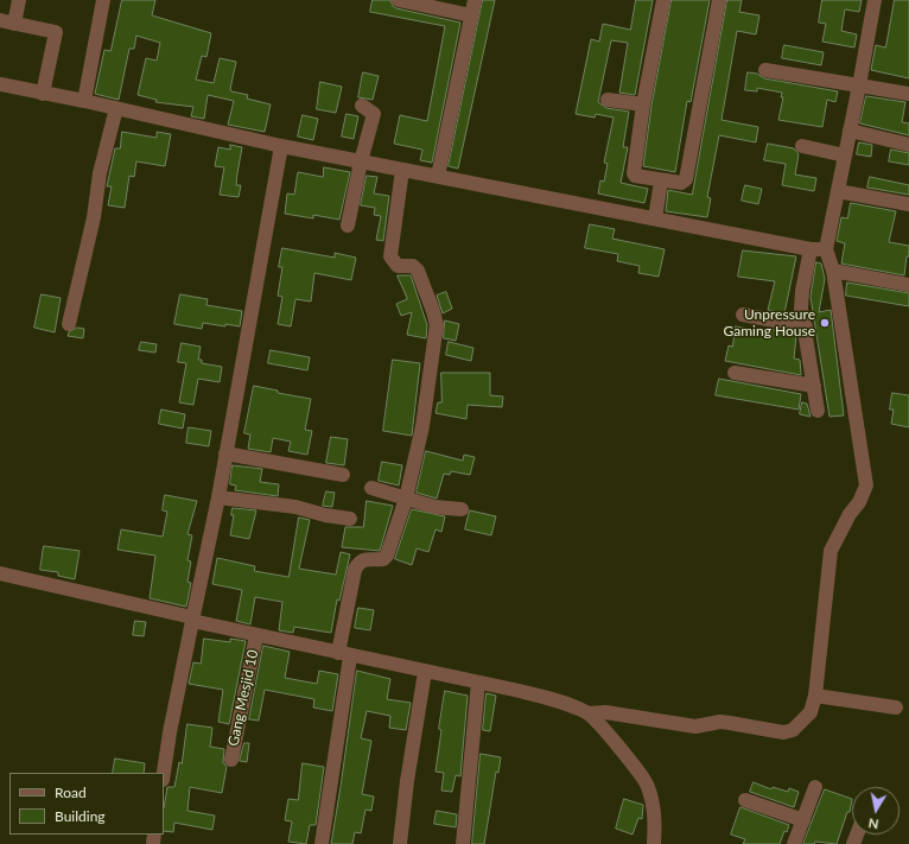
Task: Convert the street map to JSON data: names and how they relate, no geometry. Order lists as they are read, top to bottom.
{
  "streets": {
    "street": ["Gang Mesjid 10"]
  },
  "places": ["Unpressure Gaming House"],
  "legend": ["Road", "Building"],
  "north": "bottom"
}
